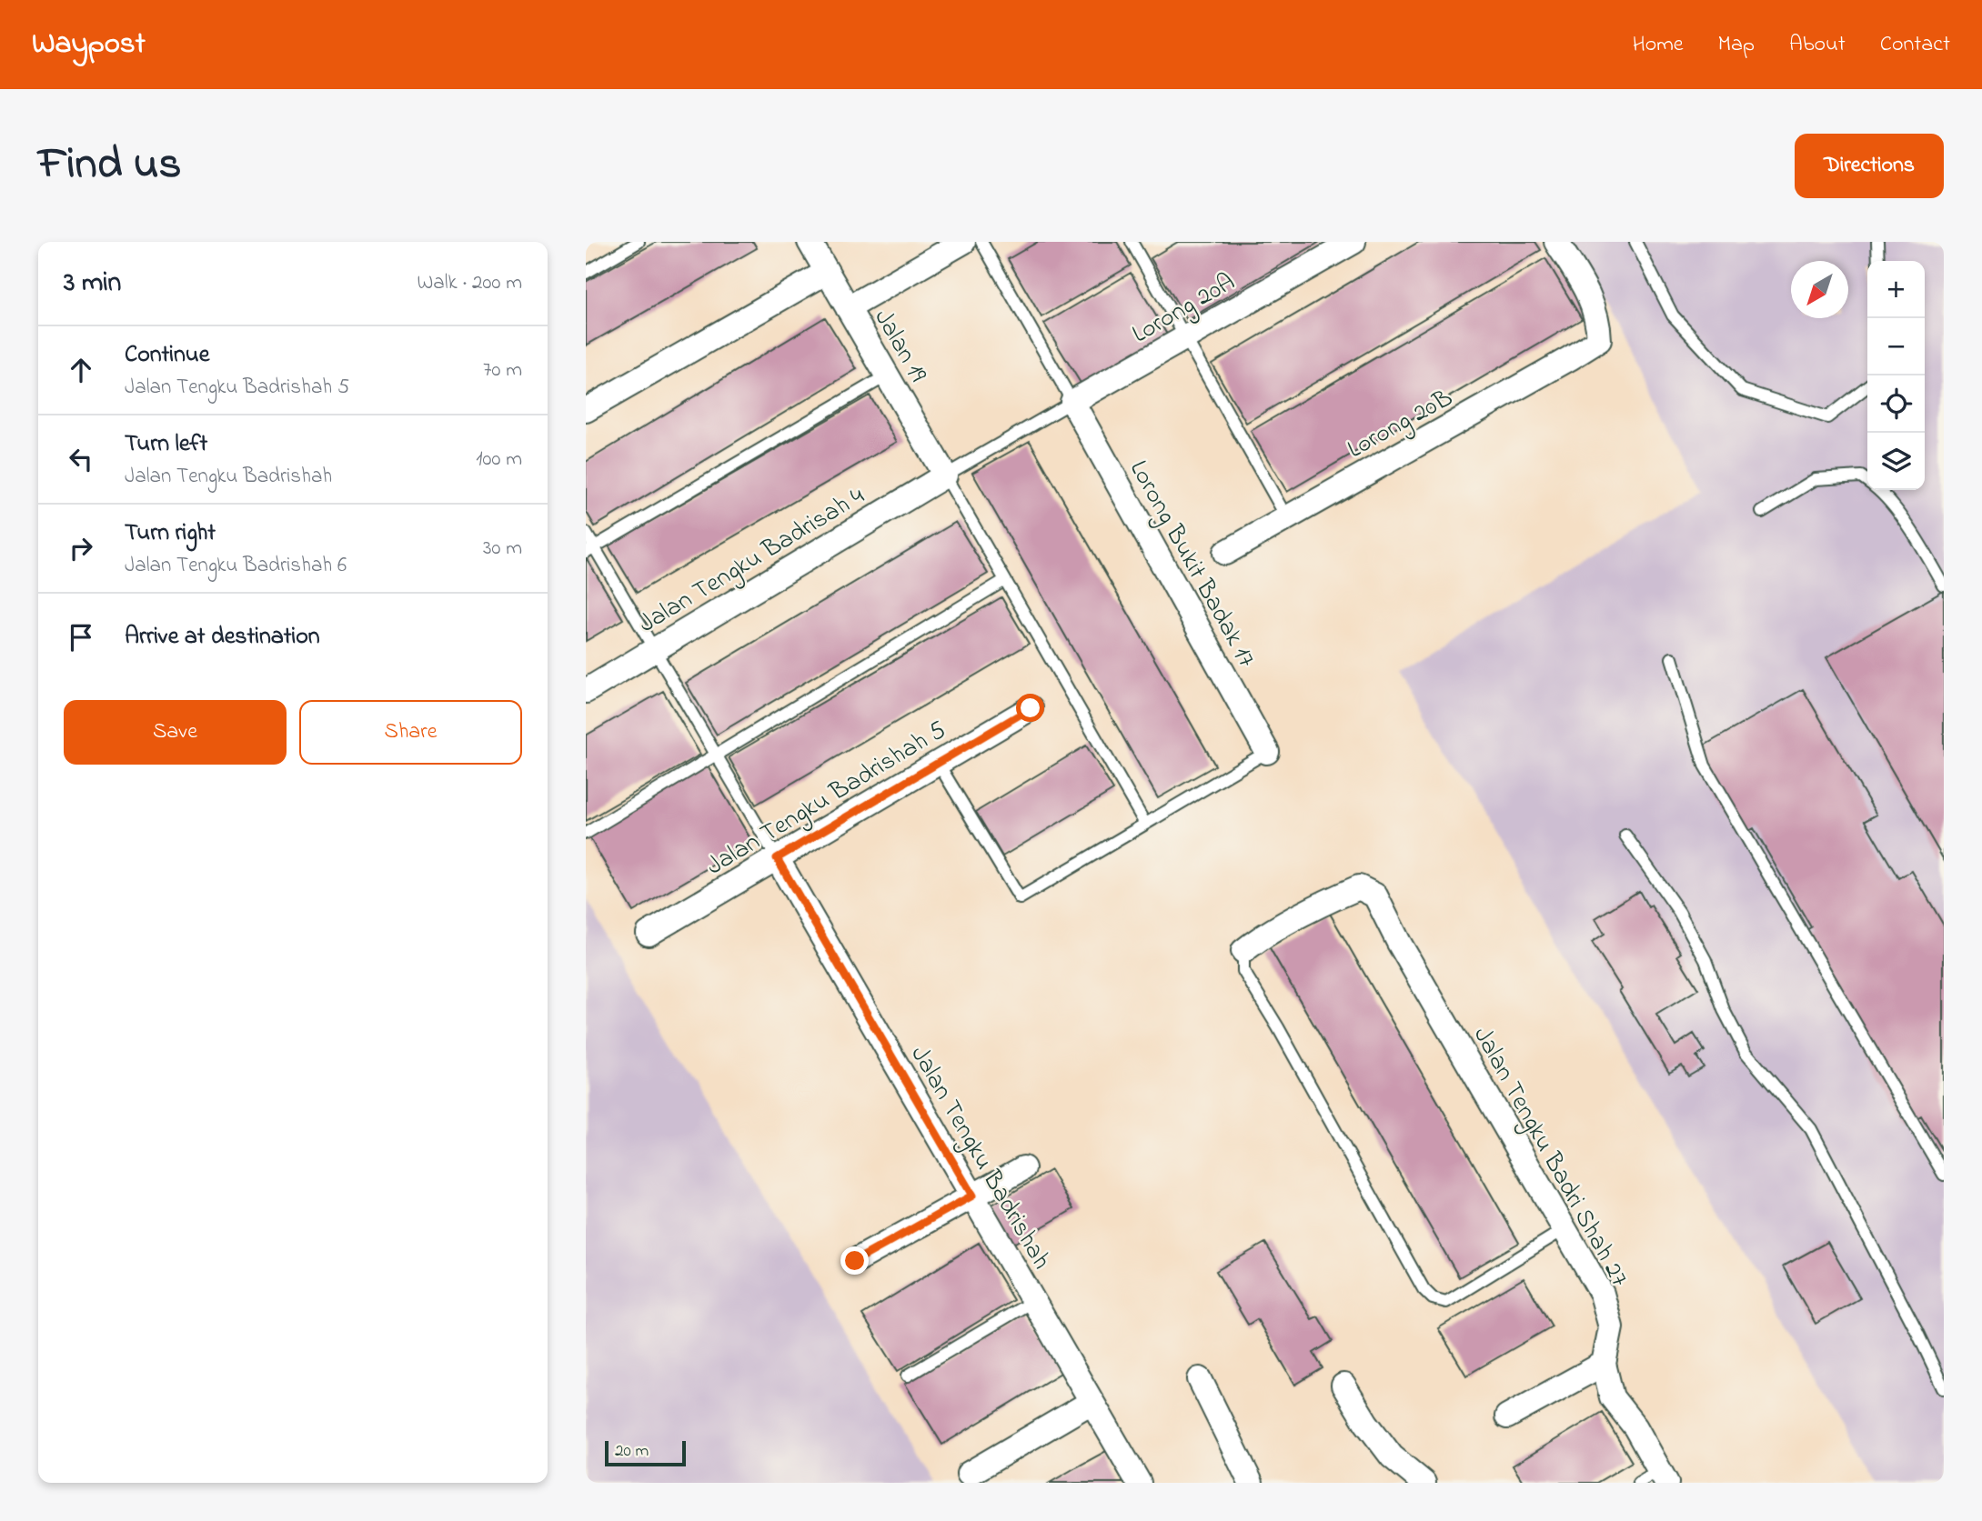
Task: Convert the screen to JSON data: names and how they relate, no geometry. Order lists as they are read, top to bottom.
{
  "streets": {
    "street": [
      "Lorong 20A",
      "Jalan 19",
      "Lorong 20B",
      "Jalan Tengku Badrisah 4",
      "Lorong Bukit Badak 17",
      "Jalan Tengku Badrishah 5",
      "Jalan Tengku Badri Shah 27",
      "Jalan Tengku Badrishah"
    ]
  },
  "crossings": [
    ["Lorong 20A", "Lorong Bukit Badak 17"],
    ["Jalan 19", "Jalan Tengku Badrisah 4"],
    ["Jalan Tengku Badrishah 5", "Jalan Tengku Badrishah"]
  ],
  "scale_bar": "20 m",
  "north": "bottom left",
  "page": {
    "header": "Waypost",
    "nav": [
      "Home",
      "Map",
      "About",
      "Contact"
    ],
    "title": "Find us",
    "buttons": [
      "Directions",
      ["Save", "Share"]
    ],
    "heading": ["3 min", "Walk · 200 m"],
    "map_buttons": ["+", "−"],
    "list": [
      ["Continue", "Jalan Tengku Badrishah 5", "70 m"],
      ["Turn left", "Jalan Tengku Badrishah", "100 m"],
      ["Turn right", "Jalan Tengku Badrishah 6", "30 m"],
      "Arrive at destination"
    ],
    "scale": "20 m"
  }
}
